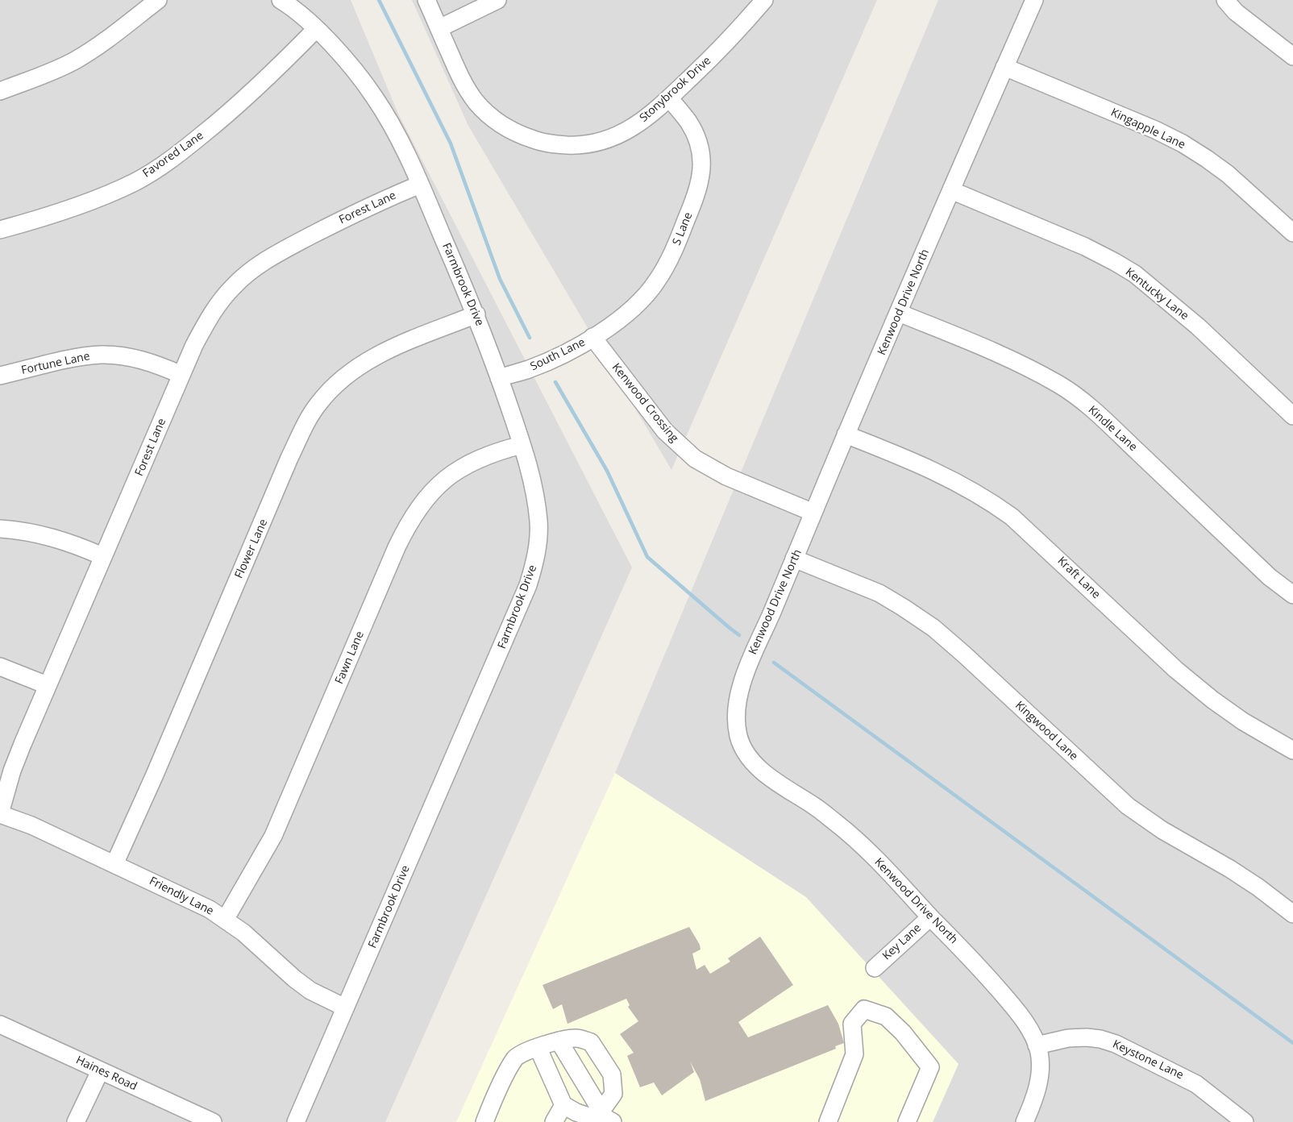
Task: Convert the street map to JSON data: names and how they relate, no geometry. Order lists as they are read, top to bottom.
{
  "streets": {
    "street": [
      "Stonybrook Drive",
      "Kingapple Lane",
      "Favored Lane",
      "Forest Lane",
      "S Lane",
      "Farmbrook Drive",
      "Kentucky Lane",
      "Kenwood Drive North",
      "South Lane",
      "Fortune Lane",
      "Kenwood Crossing",
      "Kindle Lane",
      "Flower Lane",
      "Kraft Lane",
      "Fawn Lane",
      "Kingwood Lane",
      "Friendly Lane",
      "Key Lane",
      "Keystone Lane",
      "Haines Road"
    ]
  },
  "crossings": [
    ["Stonybrook Drive", "S Lane"],
    ["Kingapple Lane", "Kenwood Drive North"],
    ["Favored Lane", "Farmbrook Drive"],
    ["Forest Lane", "Farmbrook Drive"],
    ["Forest Lane", "Fortune Lane"],
    ["Forest Lane", "Friendly Lane"],
    ["S Lane", "South Lane"],
    ["S Lane", "Kenwood Crossing"],
    ["Farmbrook Drive", "South Lane"],
    ["Farmbrook Drive", "Flower Lane"],
    ["Farmbrook Drive", "Fawn Lane"],
    ["Farmbrook Drive", "Friendly Lane"],
    ["Kentucky Lane", "Kenwood Drive North"],
    ["Kenwood Drive North", "Kenwood Crossing"],
    ["Kenwood Drive North", "Kindle Lane"],
    ["Kenwood Drive North", "Kraft Lane"],
    ["Kenwood Drive North", "Kingwood Lane"],
    ["Kenwood Drive North", "Key Lane"],
    ["Kenwood Drive North", "Keystone Lane"],
    ["South Lane", "Kenwood Crossing"],
    ["Flower Lane", "Friendly Lane"],
    ["Fawn Lane", "Friendly Lane"]
  ]
}
